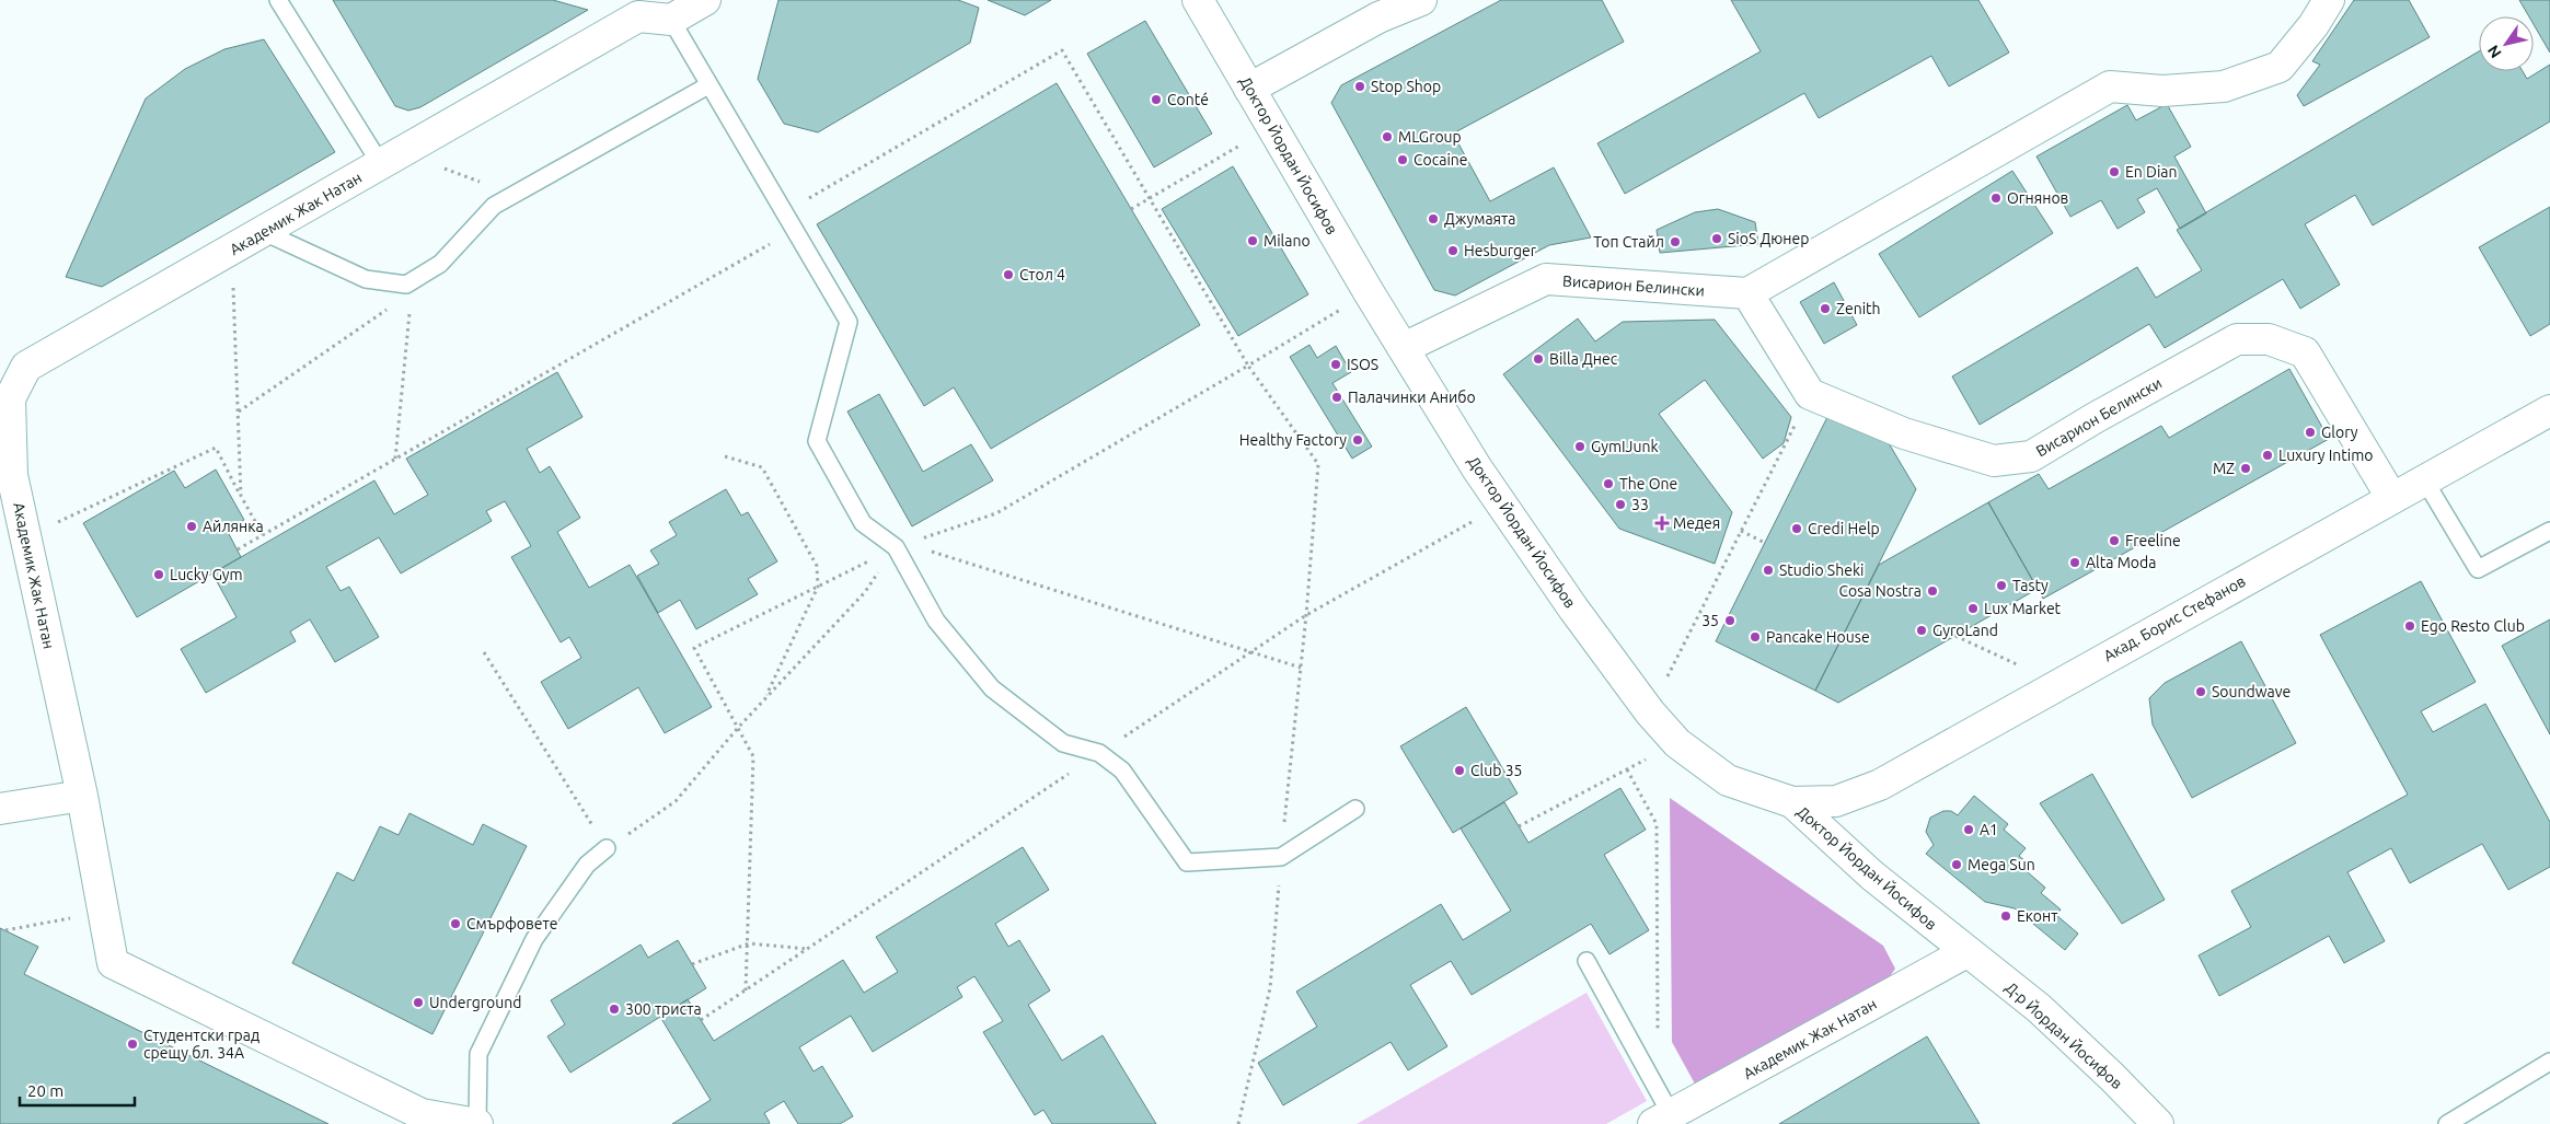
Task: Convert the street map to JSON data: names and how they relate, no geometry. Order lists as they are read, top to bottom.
{
  "streets": {
    "street": [
      "Доктор Йордан Йосифов",
      "Академик Жак Натан",
      "Висарион Белински",
      "Акад. Борис Стефанов",
      "Д-р Йордан Йосифов"
    ]
  },
  "crossings": [
    ["Доктор Йордан Йосифов", "Академик Жак Натан"],
    ["Доктор Йордан Йосифов", "Висарион Белински"],
    ["Доктор Йордан Йосифов", "Акад. Борис Стефанов"],
    ["Доктор Йордан Йосифов", "Д-р Йордан Йосифов"],
    ["Академик Жак Натан", "Д-р Йордан Йосифов"],
    ["Висарион Белински", "Акад. Борис Стефанов"]
  ],
  "places": {
    "other": [
      "Stop Shop",
      "Conté",
      "MLGroup",
      "Cocaine",
      "En Dian",
      "Огнянов",
      "Джумаята",
      "SioS Дюнер",
      "Milano",
      "Топ Стайл",
      "Hesburger",
      "Стол 4",
      "Zenith",
      "Billa Днес",
      "ISOS",
      "Палачинки Анибо",
      "Glory",
      "Healthy Factory",
      "GymIJunk",
      "Luxury Intimo",
      "MZ",
      "The One",
      "33",
      "Айлянка",
      "Credi Help",
      "Freeline",
      "Alta Moda",
      "Studio Sheki",
      "Lucky Gym",
      "Tasty",
      "Cosa Nostra",
      "Lux Market",
      "35",
      "Ego Resto Club",
      "GyroLand",
      "Pancake House",
      "Soundwave",
      "Club 35",
      "A1",
      "Mega Sun",
      "Еконт",
      "Смърфовете",
      "Underground",
      "300 триста",
      "Студентски град срещу бл. 34А"
    ],
    "health": ["Медея"]
  },
  "scale_bar": "20 m",
  "north": "bottom left"
}
